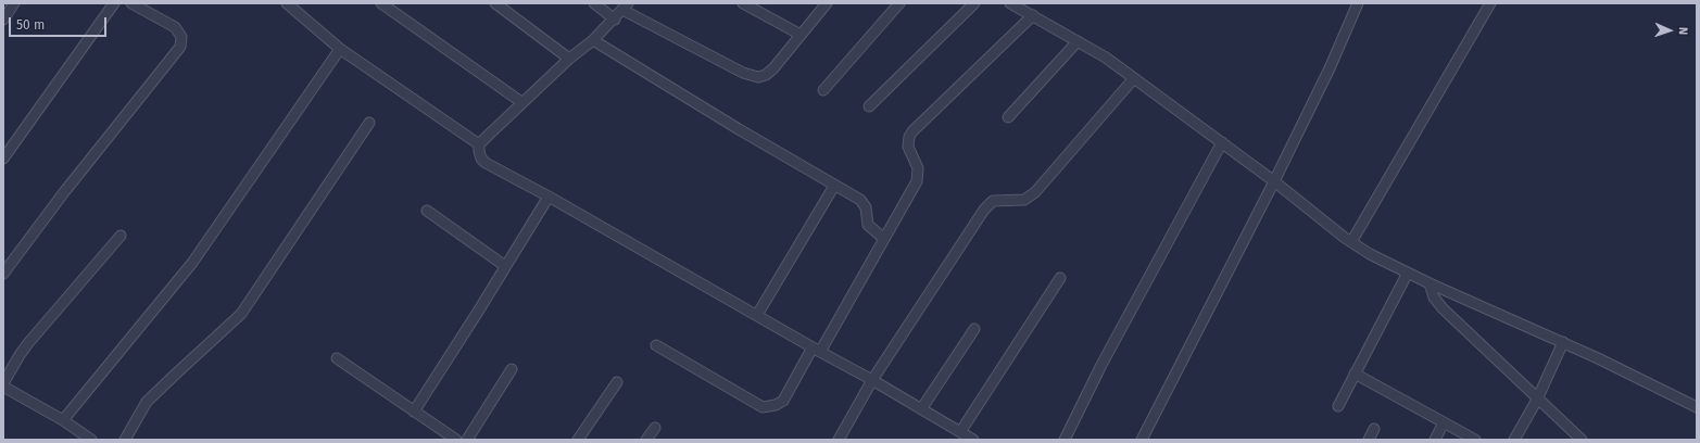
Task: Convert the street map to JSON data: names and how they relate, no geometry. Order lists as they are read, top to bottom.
{
  "scale_bar": "50 m",
  "north": "right"
}
